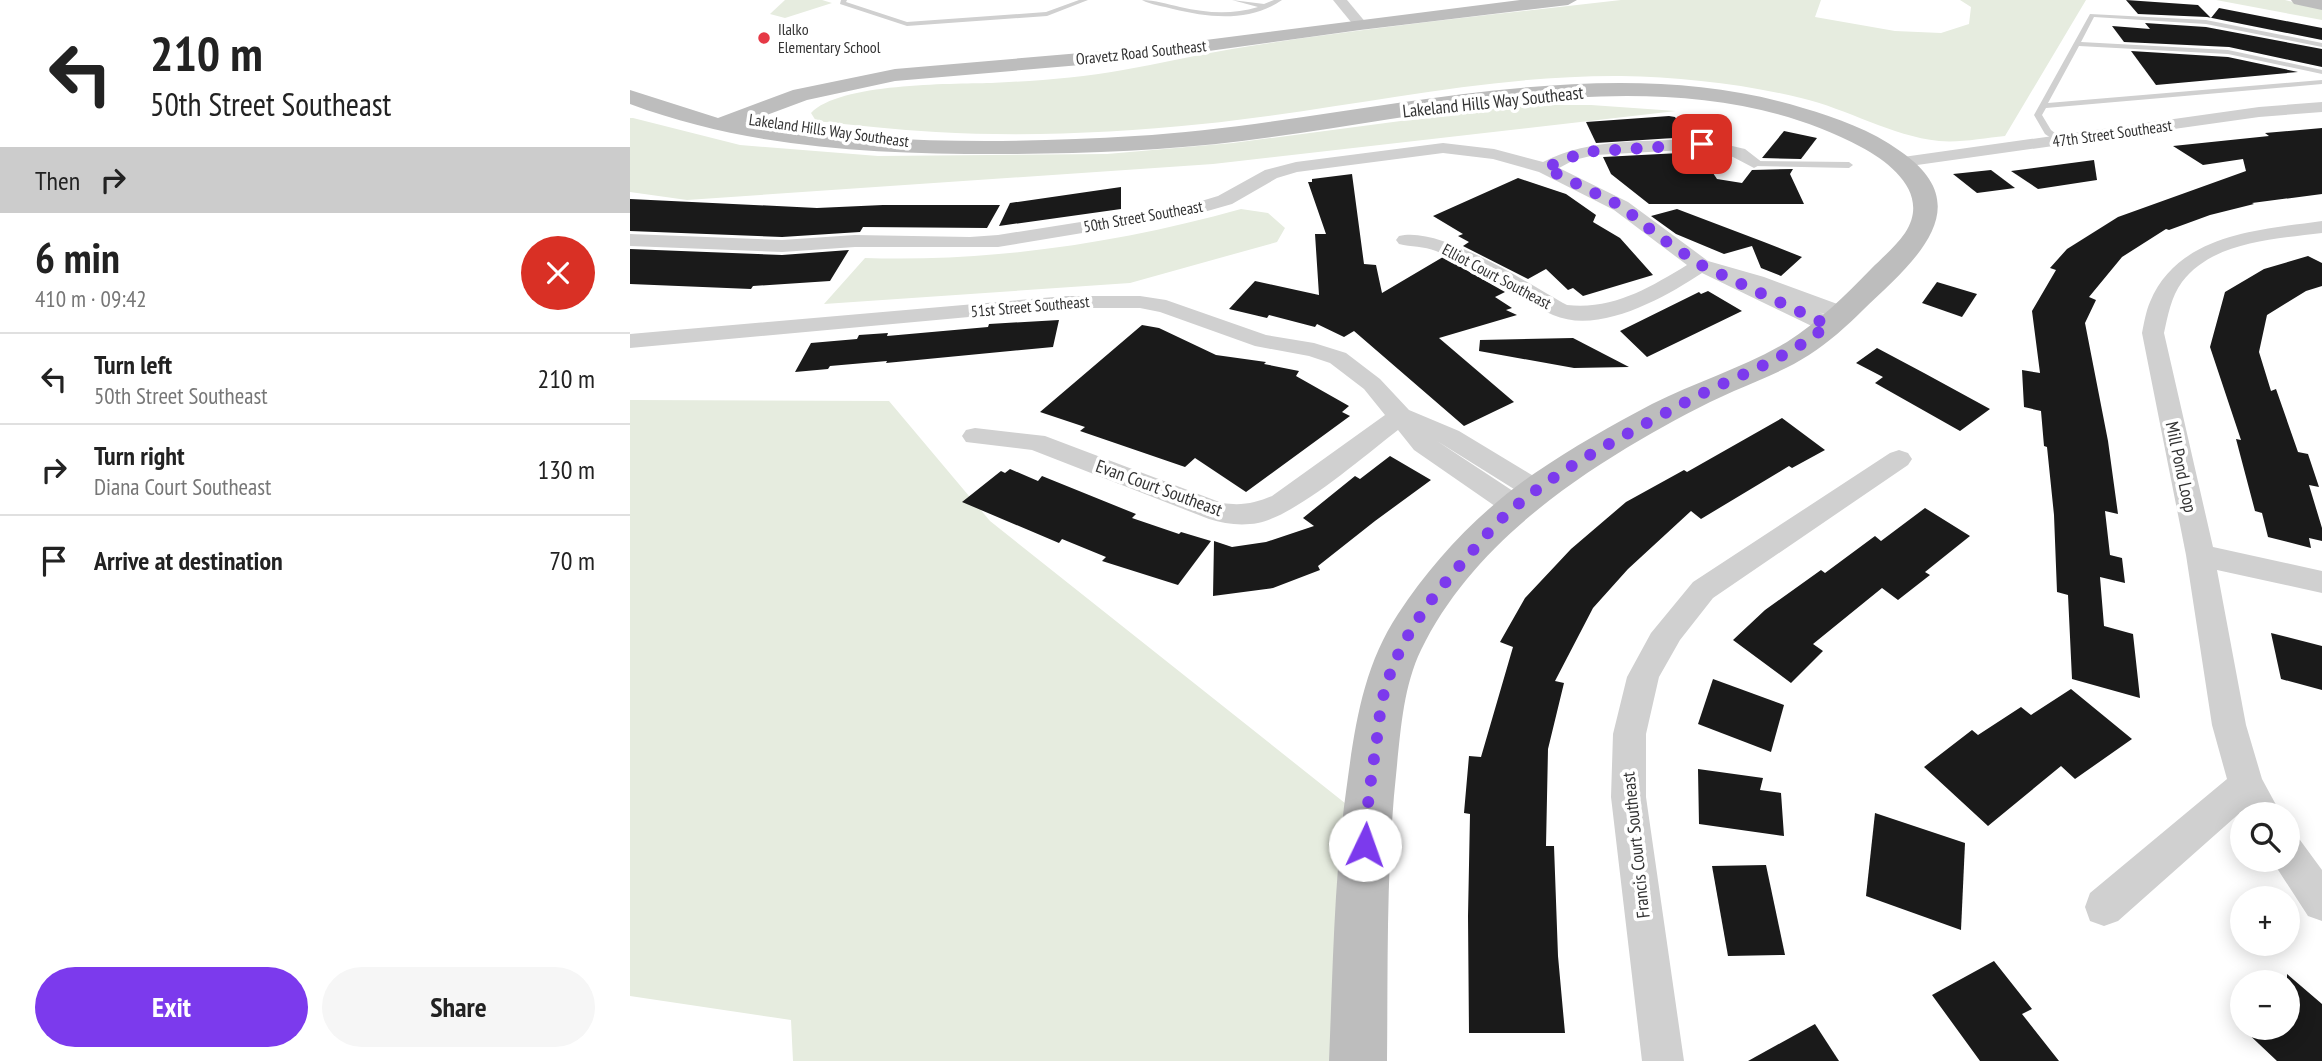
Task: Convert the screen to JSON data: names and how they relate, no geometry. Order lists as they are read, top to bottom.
{
  "streets": {
    "street": [
      "Oravetz Road Southeast",
      "Lakeland Hills Way Southeast",
      "47th Street Southeast",
      "50th Street Southeast",
      "Elliot Court Southeast",
      "51st Street Southeast",
      "Mill Pond Loop",
      "Evan Court Southeast",
      "Francis Court Southeast"
    ]
  },
  "crossings": [
    ["Oravetz Road Southeast", "Lakeland Hills Way Southeast"],
    ["Lakeland Hills Way Southeast", "47th Street Southeast"],
    ["Lakeland Hills Way Southeast", "50th Street Southeast"],
    ["Lakeland Hills Way Southeast", "51st Street Southeast"],
    ["50th Street Southeast", "Elliot Court Southeast"],
    ["51st Street Southeast", "Evan Court Southeast"]
  ],
  "places": ["Ilalko Elementary School"],
  "page": {
    "turn": ["210 m", "50th Street Southeast"],
    "then": "Then",
    "heading": ["6 min", "410 m · 09:42"],
    "list": [
      {
        "name": "Turn left",
        "note": "50th Street Southeast",
        "value": "210 m"
      },
      {
        "name": "Turn right",
        "note": "Diana Court Southeast",
        "value": "130 m"
      },
      {
        "name": "Arrive at destination",
        "value": "70 m"
      }
    ],
    "map_buttons": ["+", "−"],
    "buttons": ["Exit", "Share"]
  }
}
